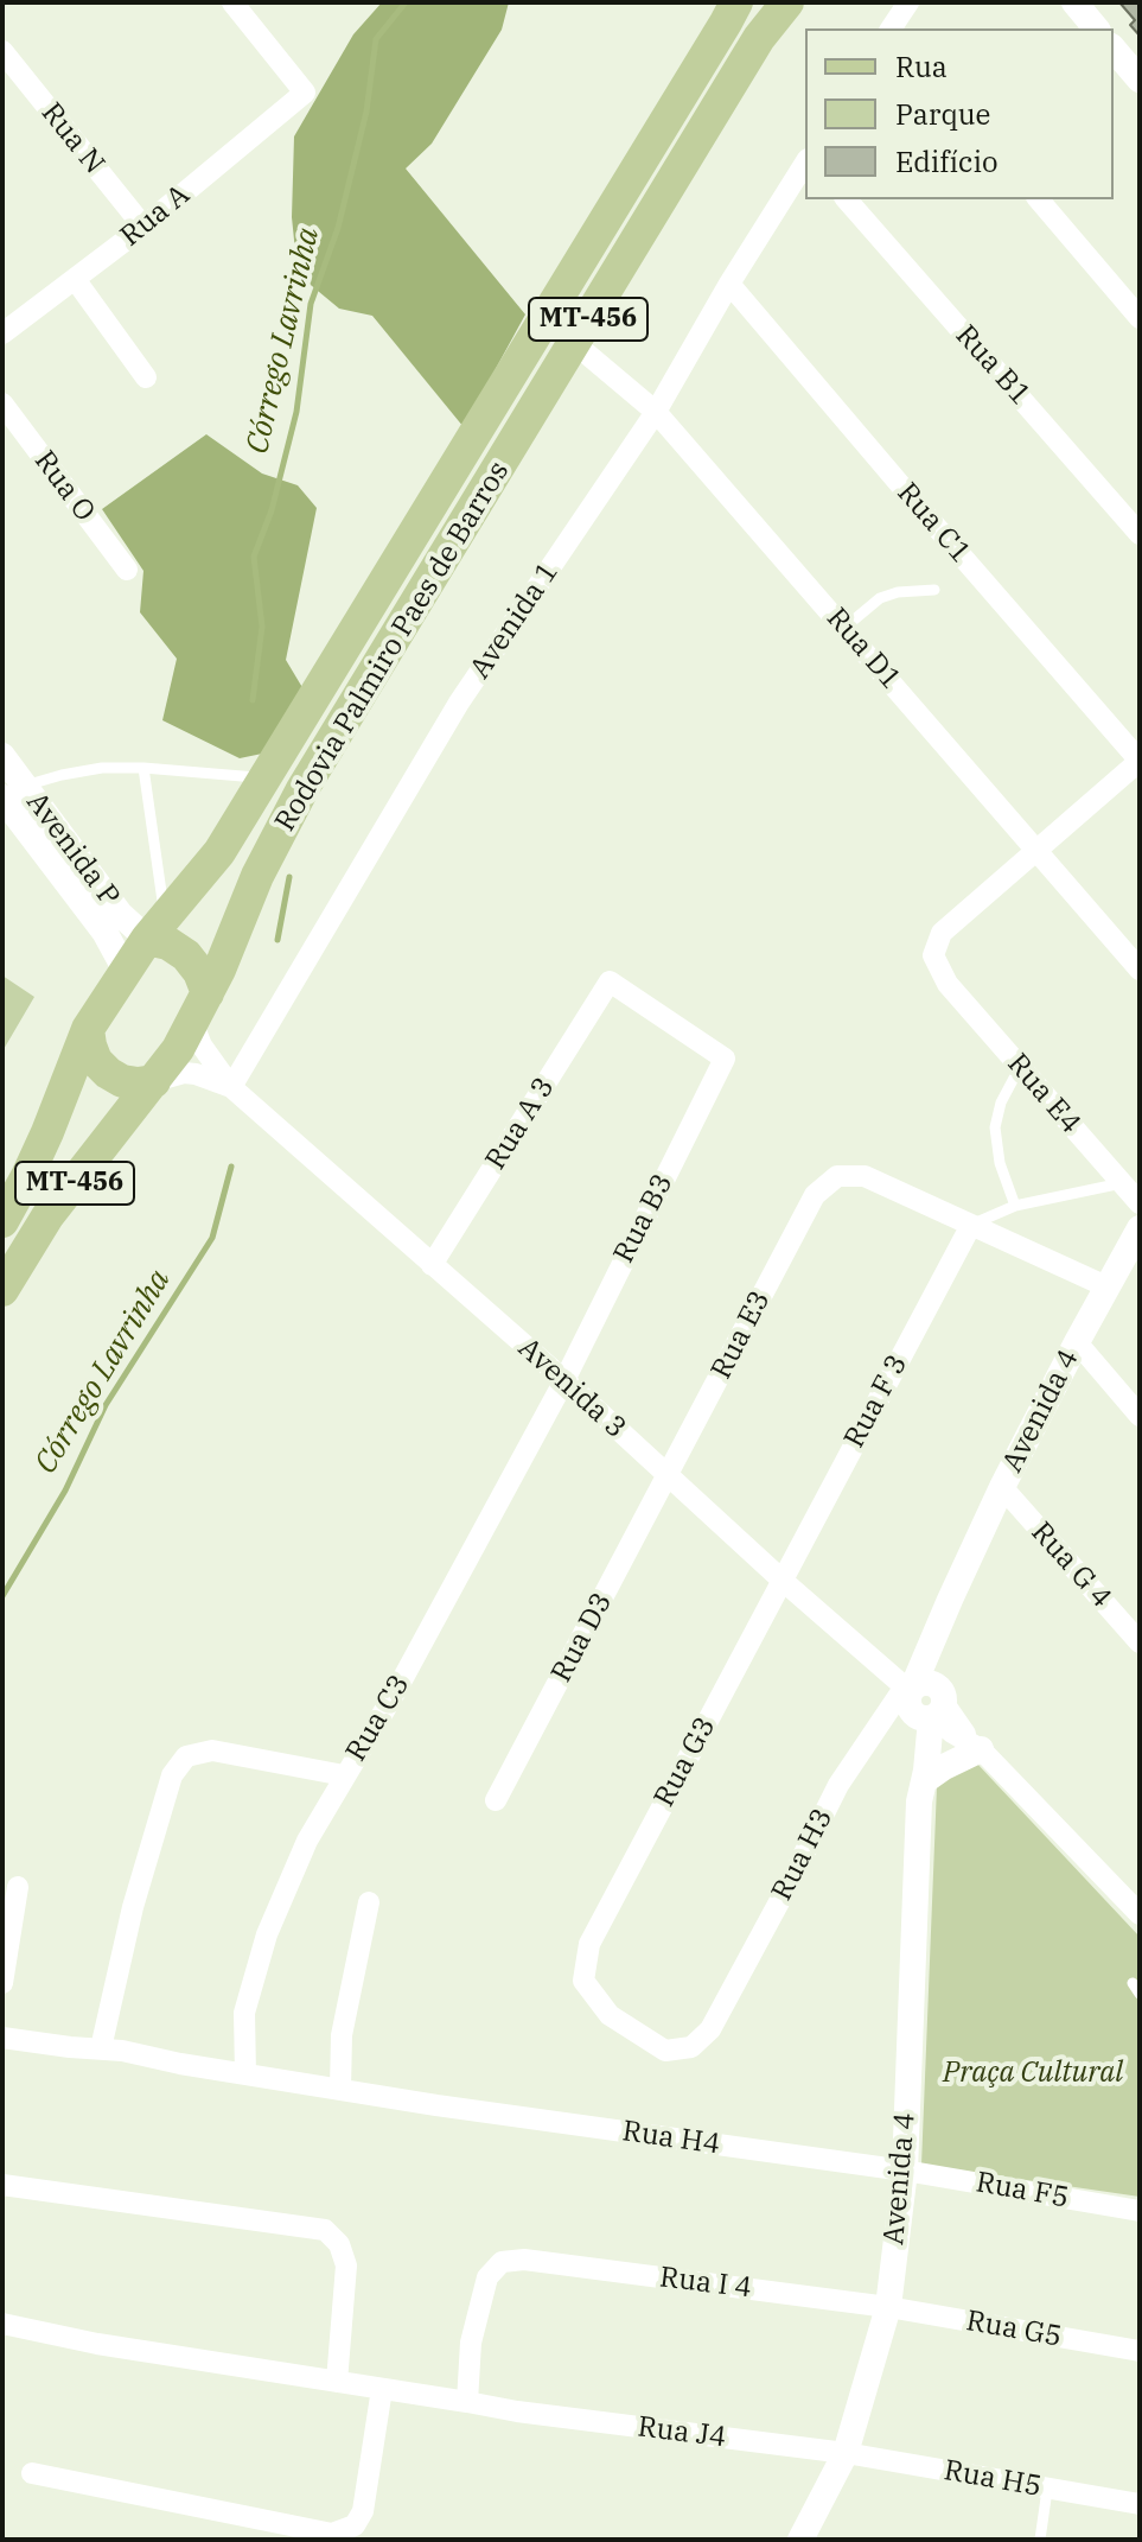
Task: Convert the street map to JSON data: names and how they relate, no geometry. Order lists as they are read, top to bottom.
{
  "streets": {
    "main road": ["MT-456", "Rodovia Palmiro Paes de Barros"],
    "street": [
      "Rua N",
      "Rua A",
      "Rua B1",
      "Rua O",
      "Rua C1",
      "Avenida 1",
      "Rua D1",
      "Avenida P",
      "Rua E4",
      "Rua A 3",
      "Rua B3",
      "Rua E3",
      "Avenida 3",
      "Rua F 3",
      "Avenida 4",
      "Rua G 4",
      "Rua D3",
      "Rua C3",
      "Rua G3",
      "Rua H3",
      "Rua H4",
      "Rua F5",
      "Rua I 4",
      "Rua G5",
      "Rua J4",
      "Rua H5"
    ]
  },
  "crossings": [
    ["Rua N", "Rua A"],
    ["Rua C1", "Avenida 1"],
    ["Avenida 1", "Rua D1"],
    ["Avenida 1", "Avenida 3"],
    ["Rodovia Palmiro Paes de Barros", "Rua D1"],
    ["Rodovia Palmiro Paes de Barros", "Avenida P"],
    ["Rua D1", "Rua E4"],
    ["Rua A 3", "Rua B3"],
    ["Rua A 3", "Avenida 3"],
    ["Rua B3", "Avenida 3"],
    ["Rua B3", "Rua C3"],
    ["Rua E3", "Avenida 3"],
    ["Rua E3", "Rua F 3"],
    ["Rua E3", "Rua D3"],
    ["Avenida 3", "Rua F 3"],
    ["Avenida 3", "Avenida 4"],
    ["Avenida 3", "Rua D3"],
    ["Avenida 3", "Rua C3"],
    ["Avenida 3", "Rua G3"],
    ["Avenida 3", "Rua H3"],
    ["Rua F 3", "Rua G3"],
    ["Avenida 4", "Rua G 4"],
    ["Avenida 4", "Rua H3"],
    ["Avenida 4", "Rua H4"],
    ["Avenida 4", "Rua F5"],
    ["Avenida 4", "Rua I 4"],
    ["Avenida 4", "Rua G5"],
    ["Avenida 4", "Rua J4"],
    ["Avenida 4", "Rua H5"],
    ["Rua C3", "Rua H4"],
    ["Rua G3", "Rua H3"],
    ["Rua H4", "Rua F5"],
    ["Rua I 4", "Rua G5"],
    ["Rua I 4", "Rua J4"],
    ["Rua J4", "Rua H5"]
  ],
  "water": ["Córrego Lavrinha"],
  "parks": ["Praça Cultural"],
  "legend": ["Rua", "Parque", "Edifício"]
}
